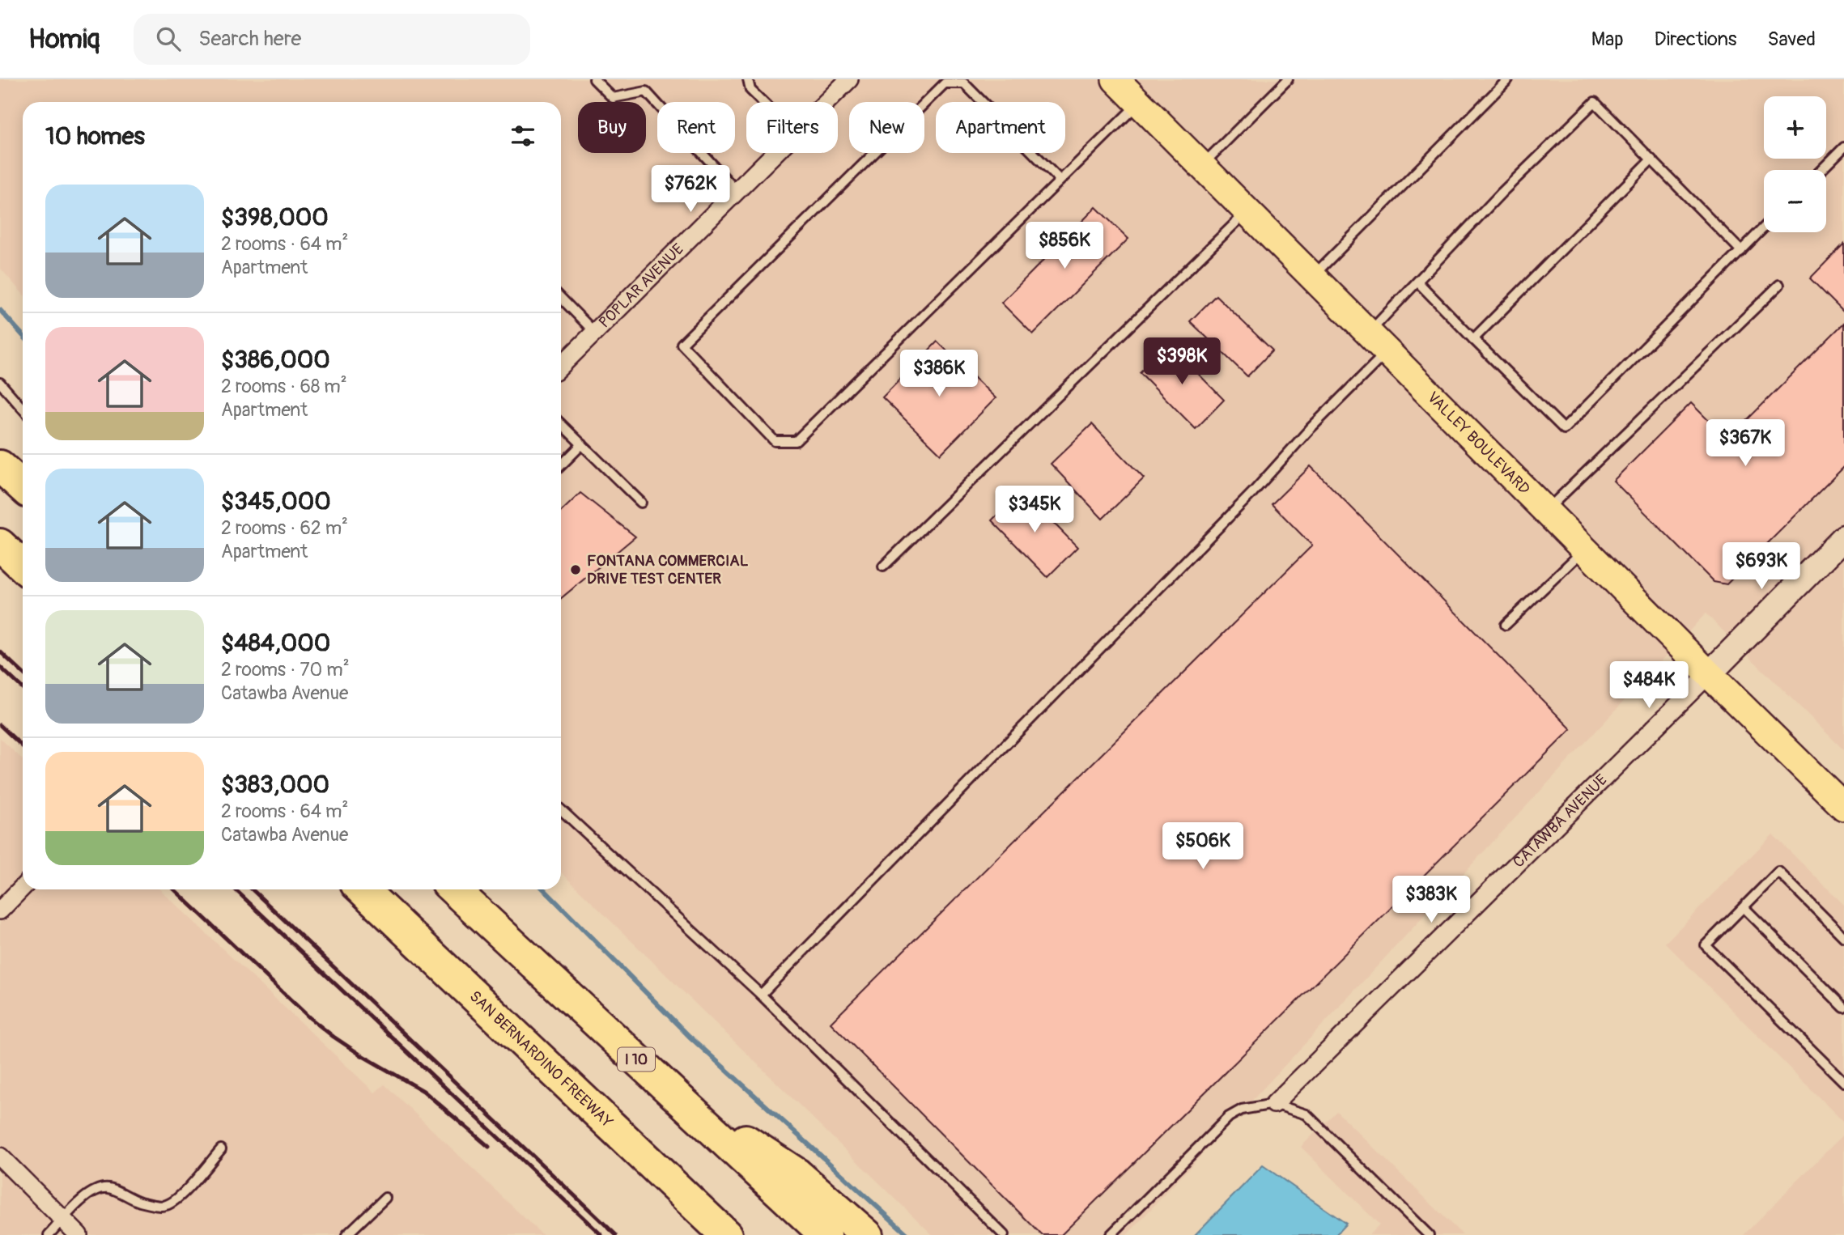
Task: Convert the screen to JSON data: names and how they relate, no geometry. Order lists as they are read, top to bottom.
{
  "streets": {
    "highway": ["I 10", "SAN BERNARDINO FREEWAY"],
    "main road": ["VALLEY BOULEVARD"],
    "street": ["POPLAR AVENUE", "CATAWBA AVENUE"]
  },
  "crossings": [
    ["VALLEY BOULEVARD", "CATAWBA AVENUE"]
  ],
  "places": ["FONTANA COMMERCIAL DRIVE TEST CENTER"],
  "page": {
    "header": "Homiq",
    "search": "Search here",
    "nav": ["Map", "Directions", "Saved"],
    "map_buttons": ["+", "−"],
    "chip": [
      "Buy",
      "Rent",
      "Filters",
      "New",
      "Apartment"
    ],
    "heading": "10 homes",
    "price": [
      "$762K",
      "$856K",
      "$398K",
      "$386K",
      "$367K",
      "$345K",
      "$693K",
      "$484K",
      "$506K",
      "$383K"
    ],
    "list": [
      {
        "name": "$398,000",
        "note": "2 rooms · 64 m² · Apartment"
      },
      {
        "name": "$386,000",
        "note": "2 rooms · 68 m² · Apartment"
      },
      {
        "name": "$345,000",
        "note": "2 rooms · 62 m² · Apartment"
      },
      {
        "name": "$484,000",
        "note": "2 rooms · 70 m² · Catawba Avenue"
      },
      {
        "name": "$383,000",
        "note": "2 rooms · 64 m² · Catawba Avenue"
      }
    ]
  }
}
